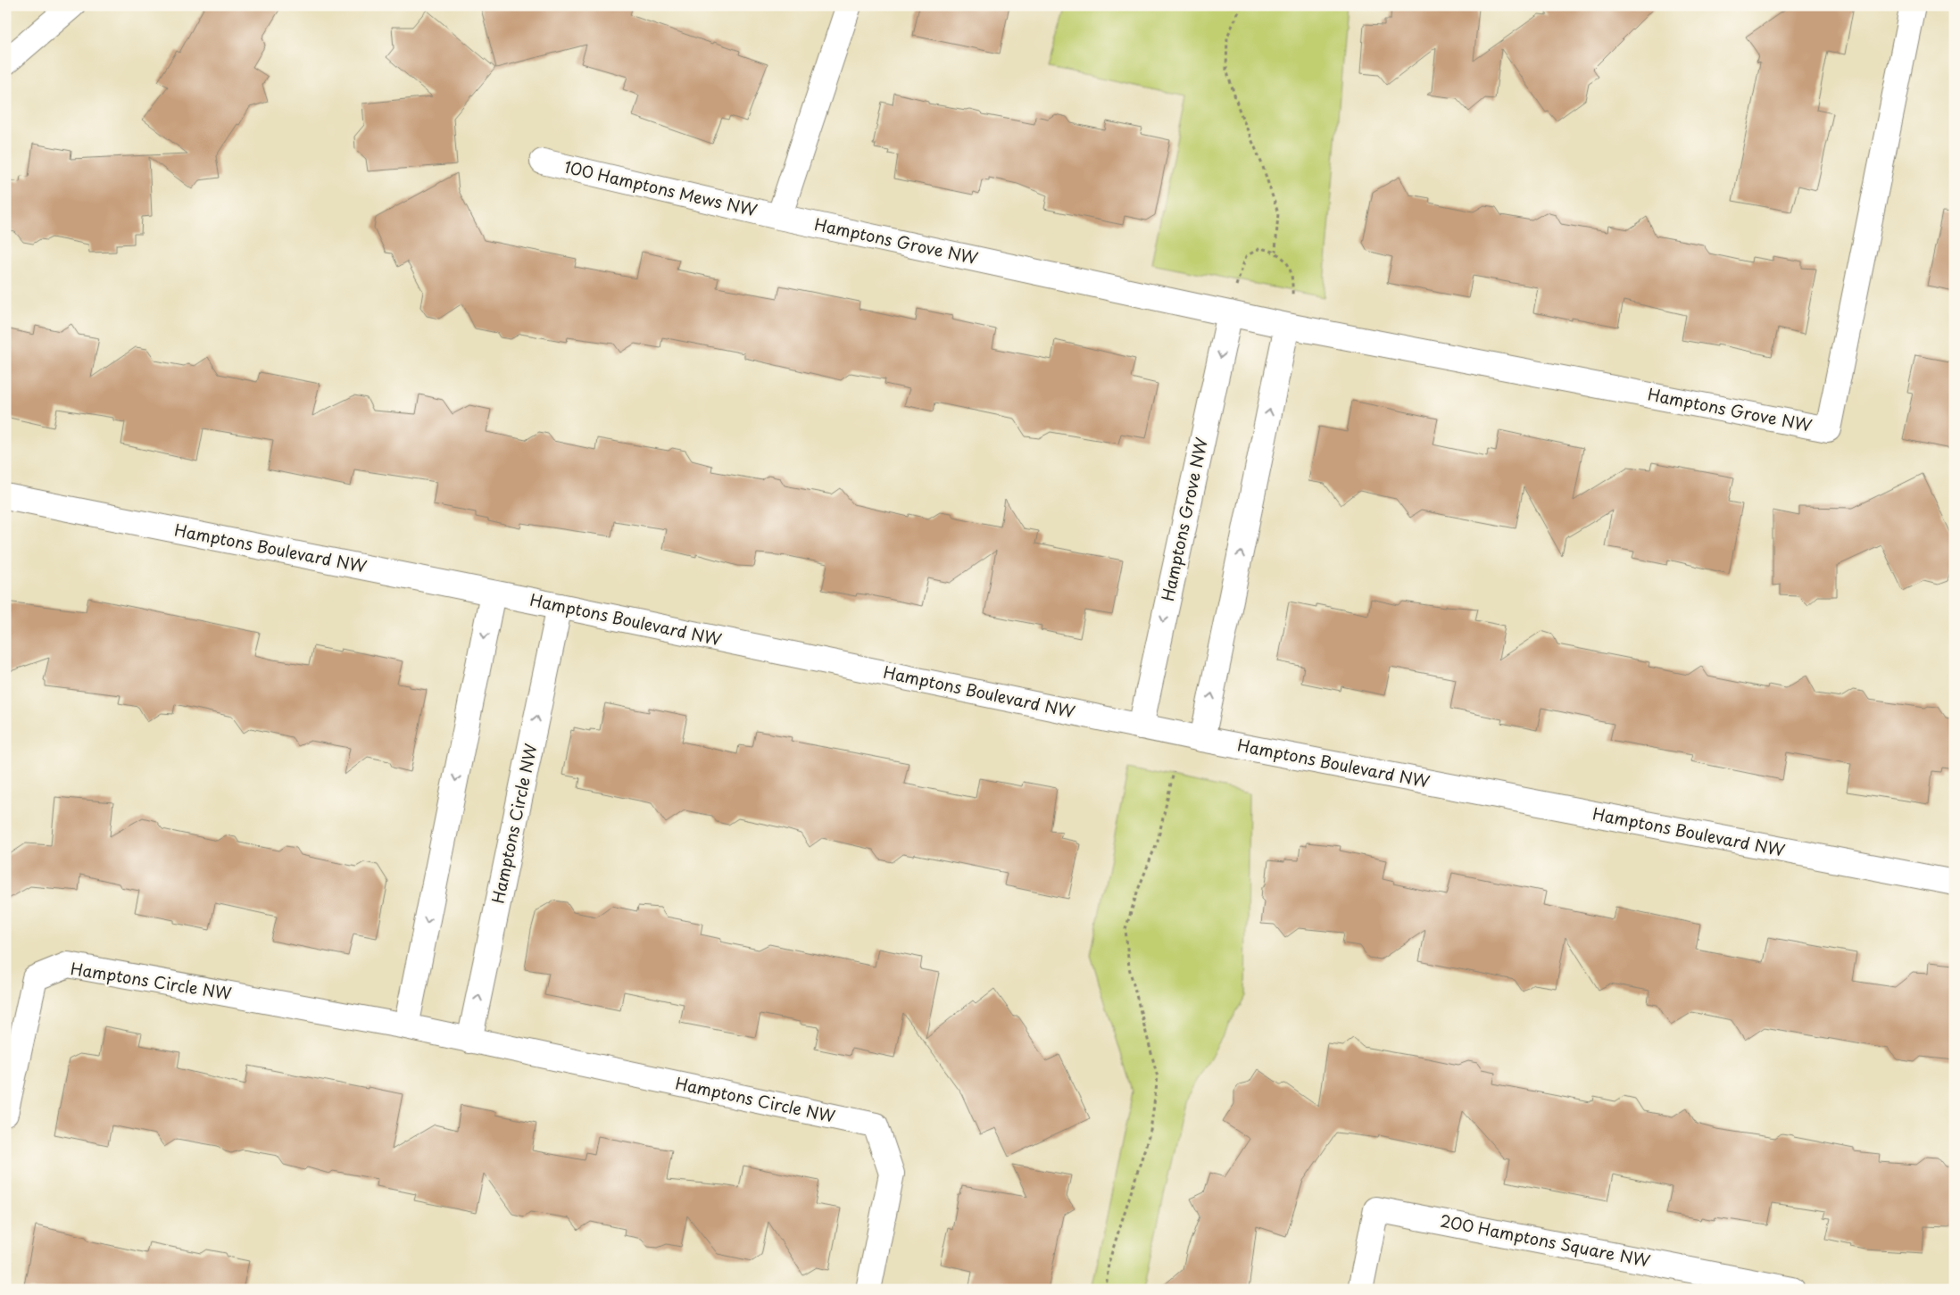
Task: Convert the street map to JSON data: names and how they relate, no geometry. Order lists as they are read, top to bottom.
{
  "streets": {
    "street": [
      "100 Hamptons Mews NW",
      "Hamptons Grove NW",
      "Hamptons Boulevard NW",
      "Hamptons Circle NW",
      "200 Hamptons Square NW"
    ]
  },
  "crossings": [
    ["100 Hamptons Mews NW", "Hamptons Grove NW"],
    ["Hamptons Grove NW", "Hamptons Boulevard NW"],
    ["Hamptons Boulevard NW", "Hamptons Circle NW"]
  ]
}
